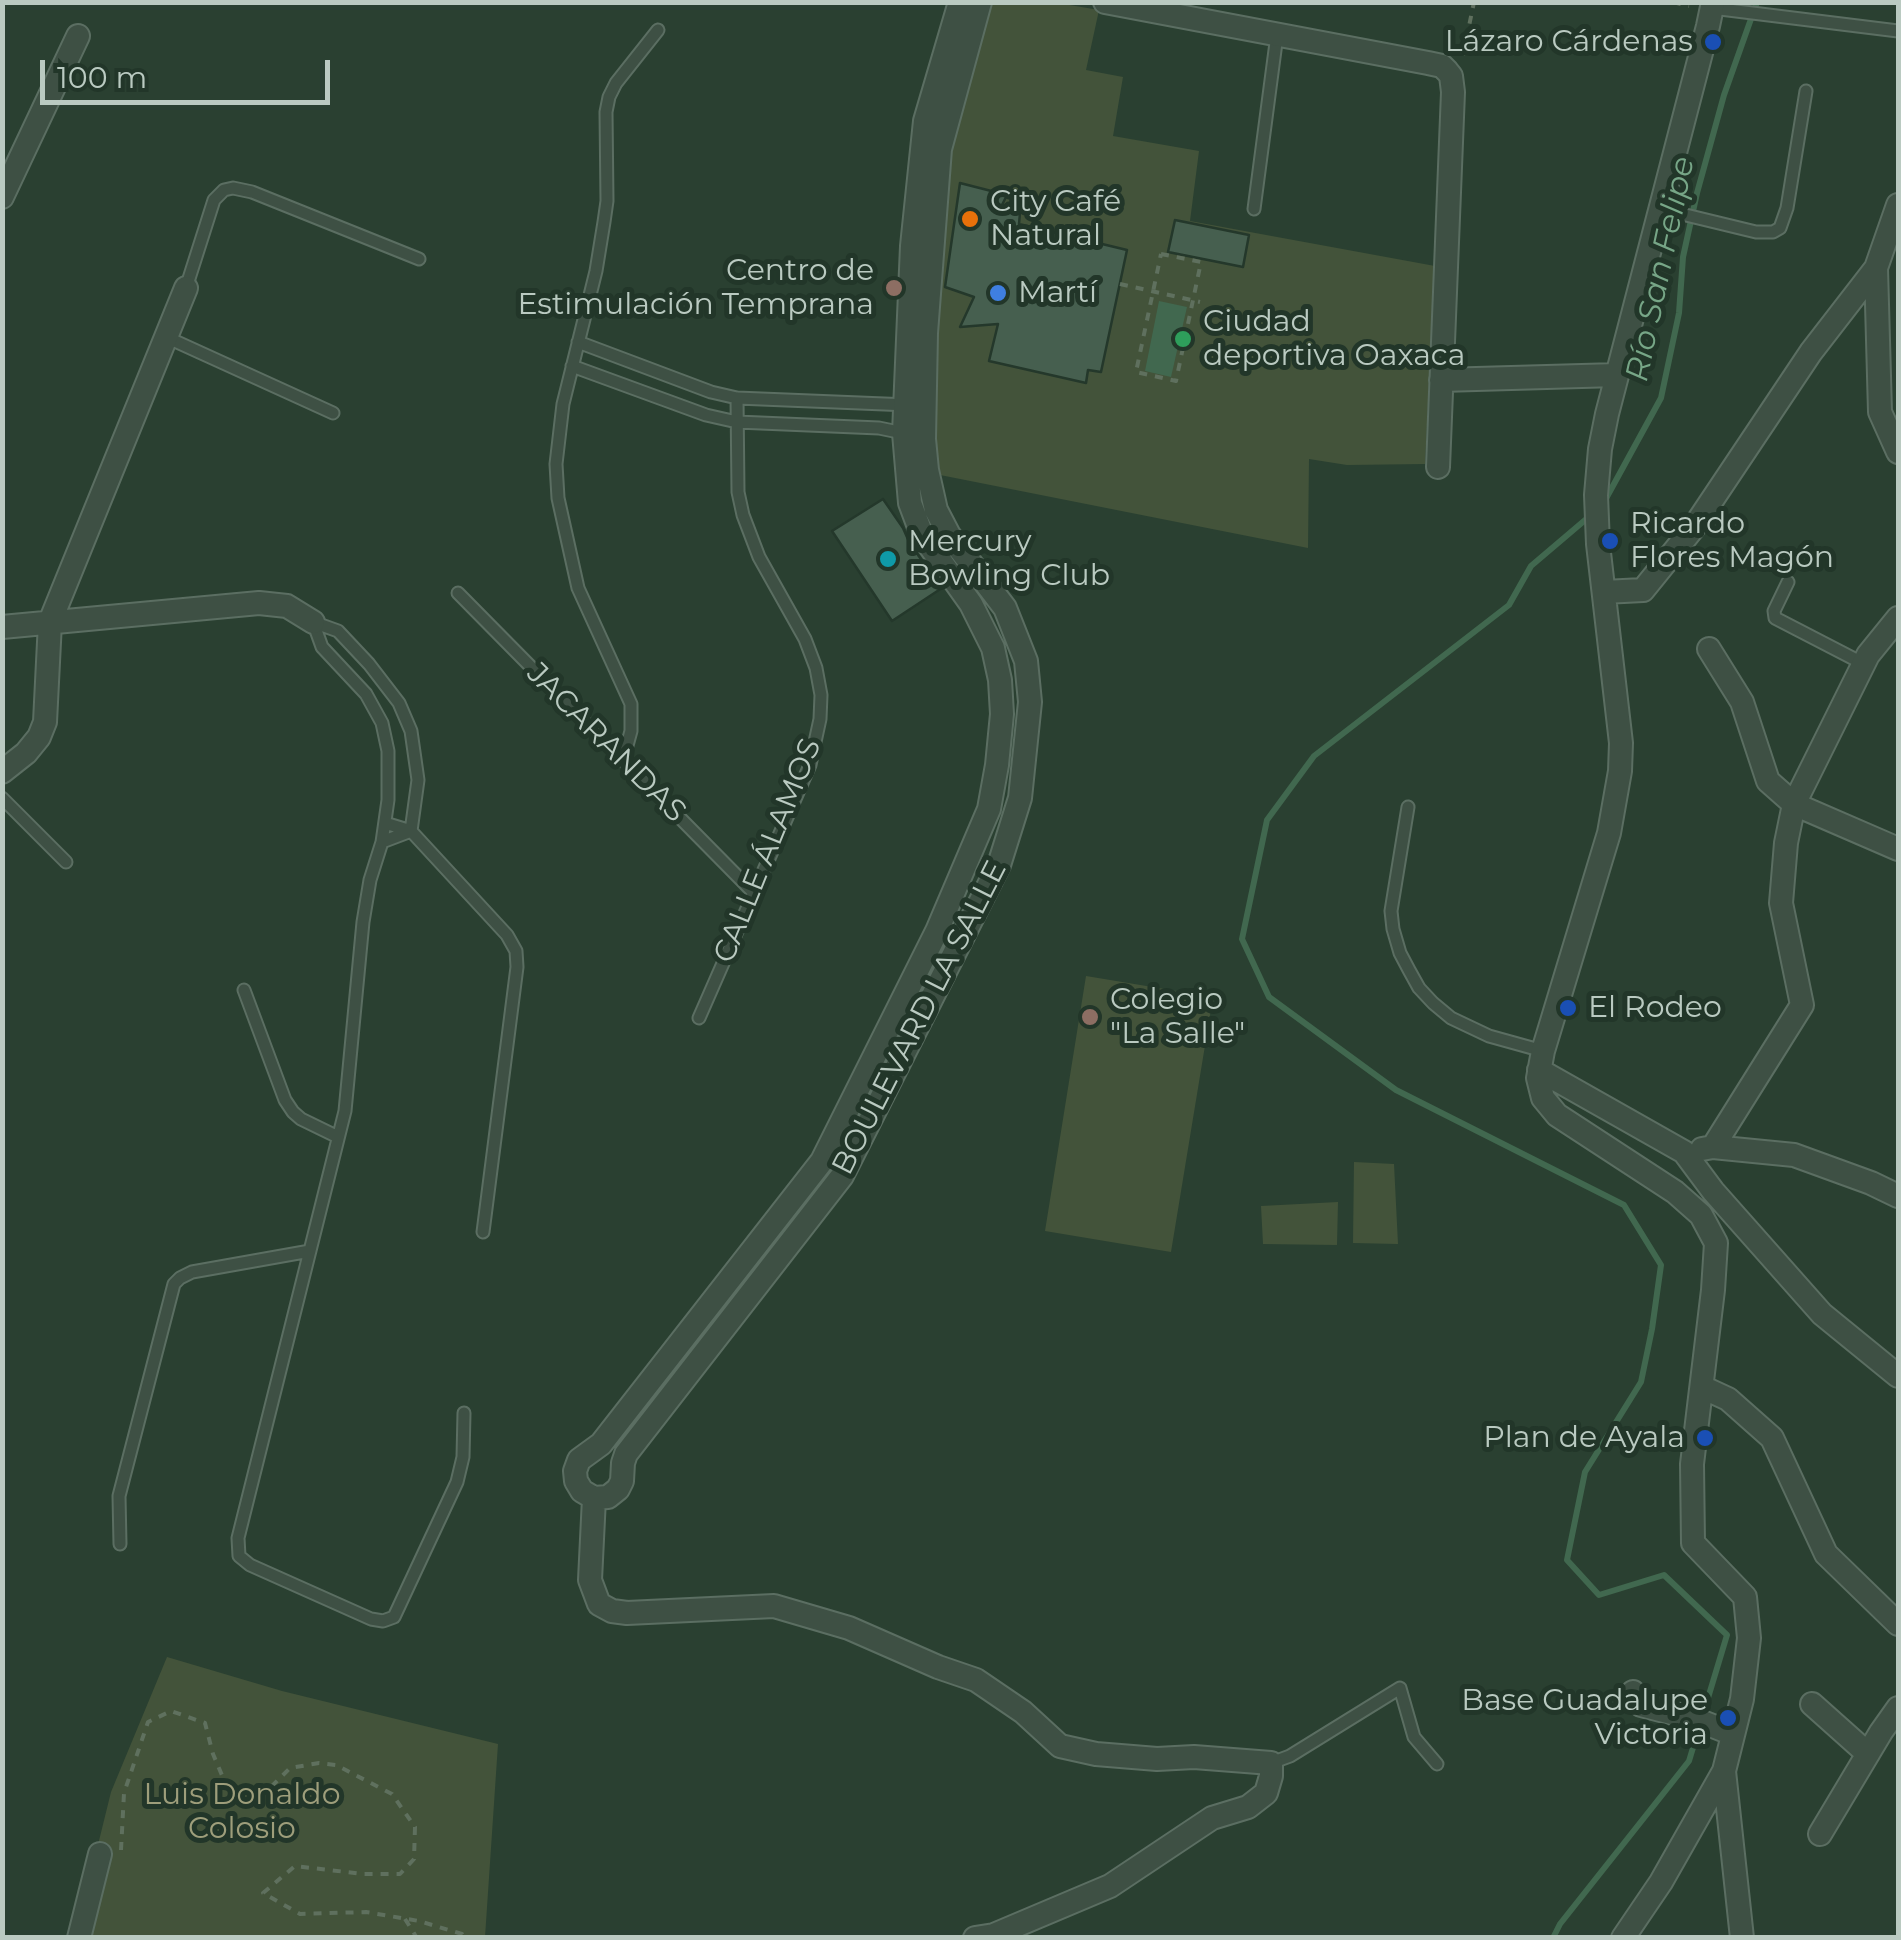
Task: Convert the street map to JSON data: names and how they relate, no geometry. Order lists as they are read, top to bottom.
{
  "streets": {
    "street": ["BOULEVARD LA SALLE"],
    "lane": ["JACARANDAS", "CALLE ÁLAMOS"]
  },
  "crossings": [
    ["JACARANDAS", "CALLE ÁLAMOS"]
  ],
  "water": ["Río San Felipe"],
  "parks": ["Luis Donaldo Colosio"],
  "places": [
    "Lázaro Cárdenas",
    "City Café Natural",
    "Centro de Estimulación Temprana",
    "Martí",
    "Ciudad deportiva Oaxaca",
    "Ricardo Flores Magón",
    "Mercury Bowling Club",
    "El Rodeo",
    "Colegio \"La Salle\"",
    "Plan de Ayala",
    "Base Guadalupe Victoria"
  ],
  "scale_bar": "100 m"
}
